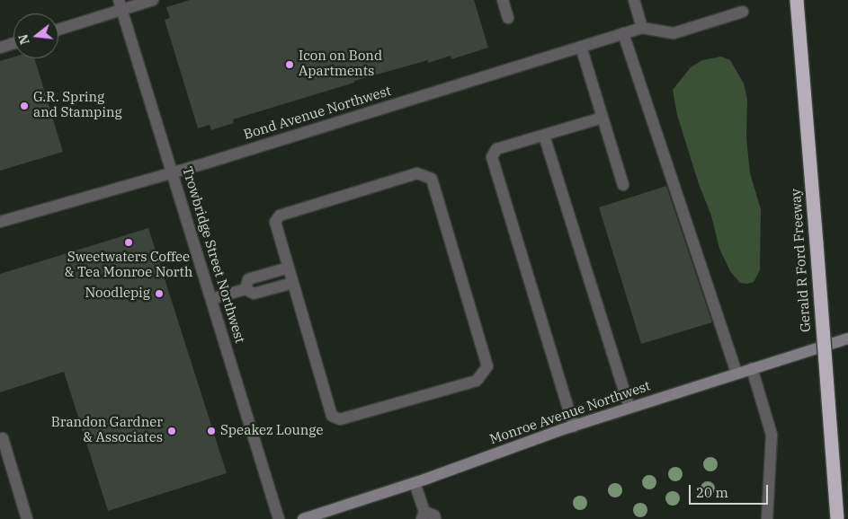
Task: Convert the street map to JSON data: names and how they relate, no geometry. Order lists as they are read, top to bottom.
{
  "streets": {
    "highway": ["Gerald R Ford Freeway"],
    "main road": ["Monroe Avenue Northwest"],
    "street": ["Bond Avenue Northwest", "Trowbridge Street Northwest"]
  },
  "crossings": [
    ["Bond Avenue Northwest", "Trowbridge Street Northwest"]
  ],
  "places": [
    "Icon on Bond Apartments",
    "G.R. Spring and Stamping",
    "Sweetwaters Coffee & Tea Monroe North",
    "Noodlepig",
    "Brandon Gardner & Associates",
    "Speakez Lounge"
  ],
  "scale_bar": "20 m",
  "north": "left"
}
